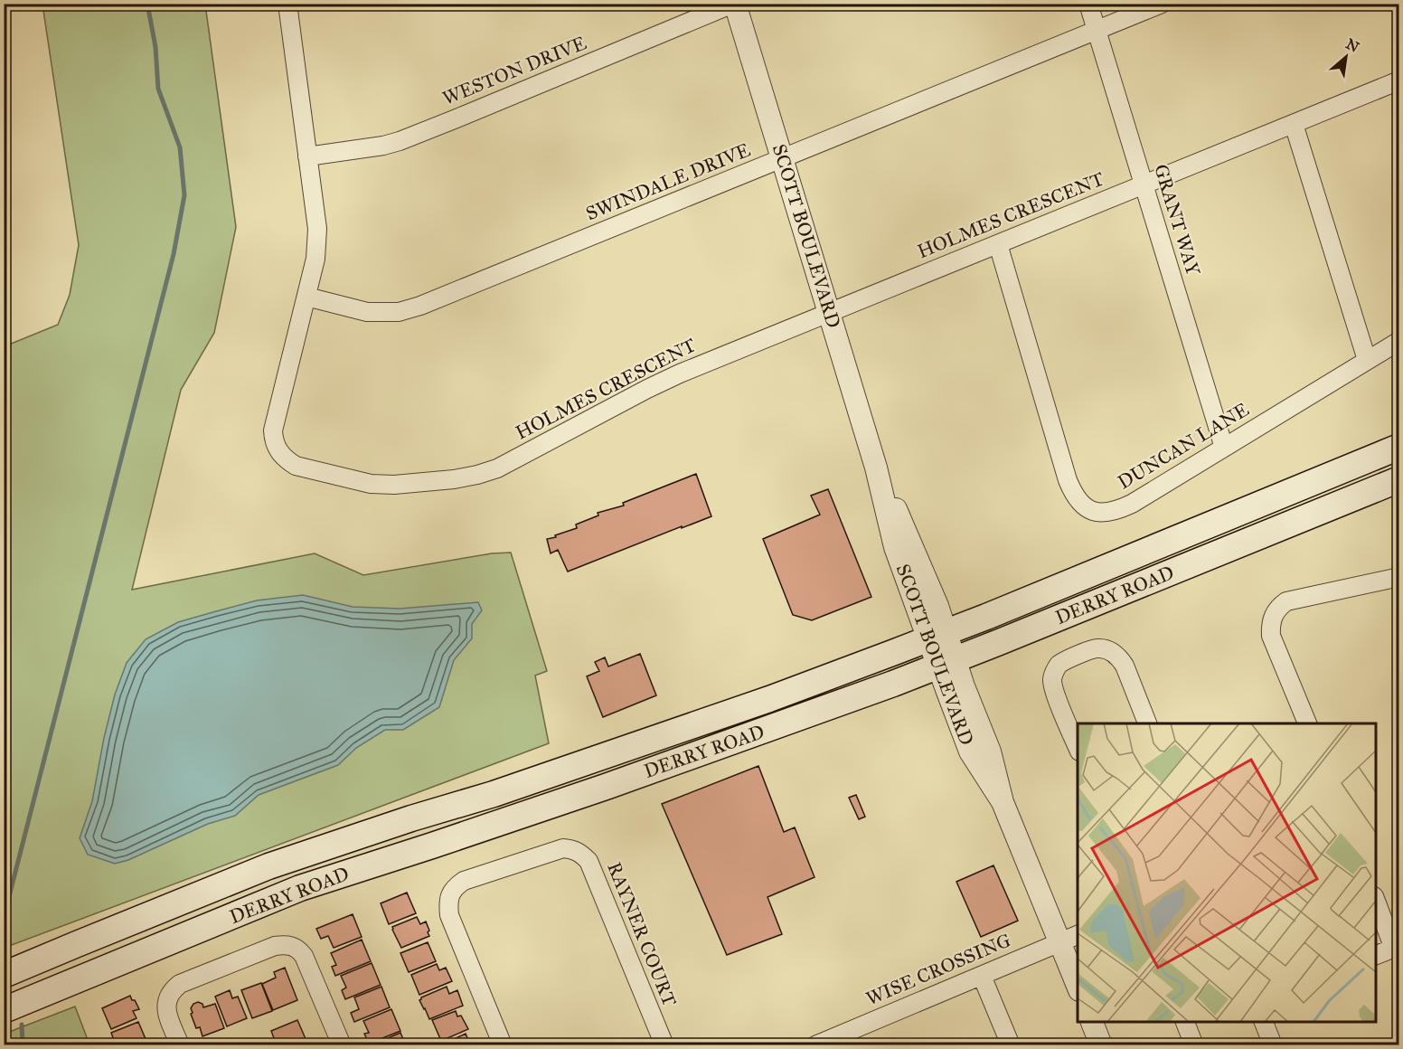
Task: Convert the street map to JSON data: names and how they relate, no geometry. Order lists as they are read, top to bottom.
{
  "streets": {
    "main road": ["DERRY ROAD"],
    "street": [
      "WESTON DRIVE",
      "SWINDALE DRIVE",
      "HOLMES CRESCENT",
      "GRANT WAY",
      "SCOTT BOULEVARD",
      "DUNCAN LANE",
      "RAYNER COURT",
      "WISE CROSSING"
    ]
  },
  "crossings": [
    ["WESTON DRIVE", "HOLMES CRESCENT"],
    ["WESTON DRIVE", "SCOTT BOULEVARD"],
    ["SWINDALE DRIVE", "HOLMES CRESCENT"],
    ["SWINDALE DRIVE", "GRANT WAY"],
    ["SWINDALE DRIVE", "SCOTT BOULEVARD"],
    ["HOLMES CRESCENT", "GRANT WAY"],
    ["HOLMES CRESCENT", "SCOTT BOULEVARD"],
    ["HOLMES CRESCENT", "DUNCAN LANE"],
    ["GRANT WAY", "DUNCAN LANE"],
    ["SCOTT BOULEVARD", "DERRY ROAD"],
    ["SCOTT BOULEVARD", "WISE CROSSING"]
  ],
  "north": "top right"
}
